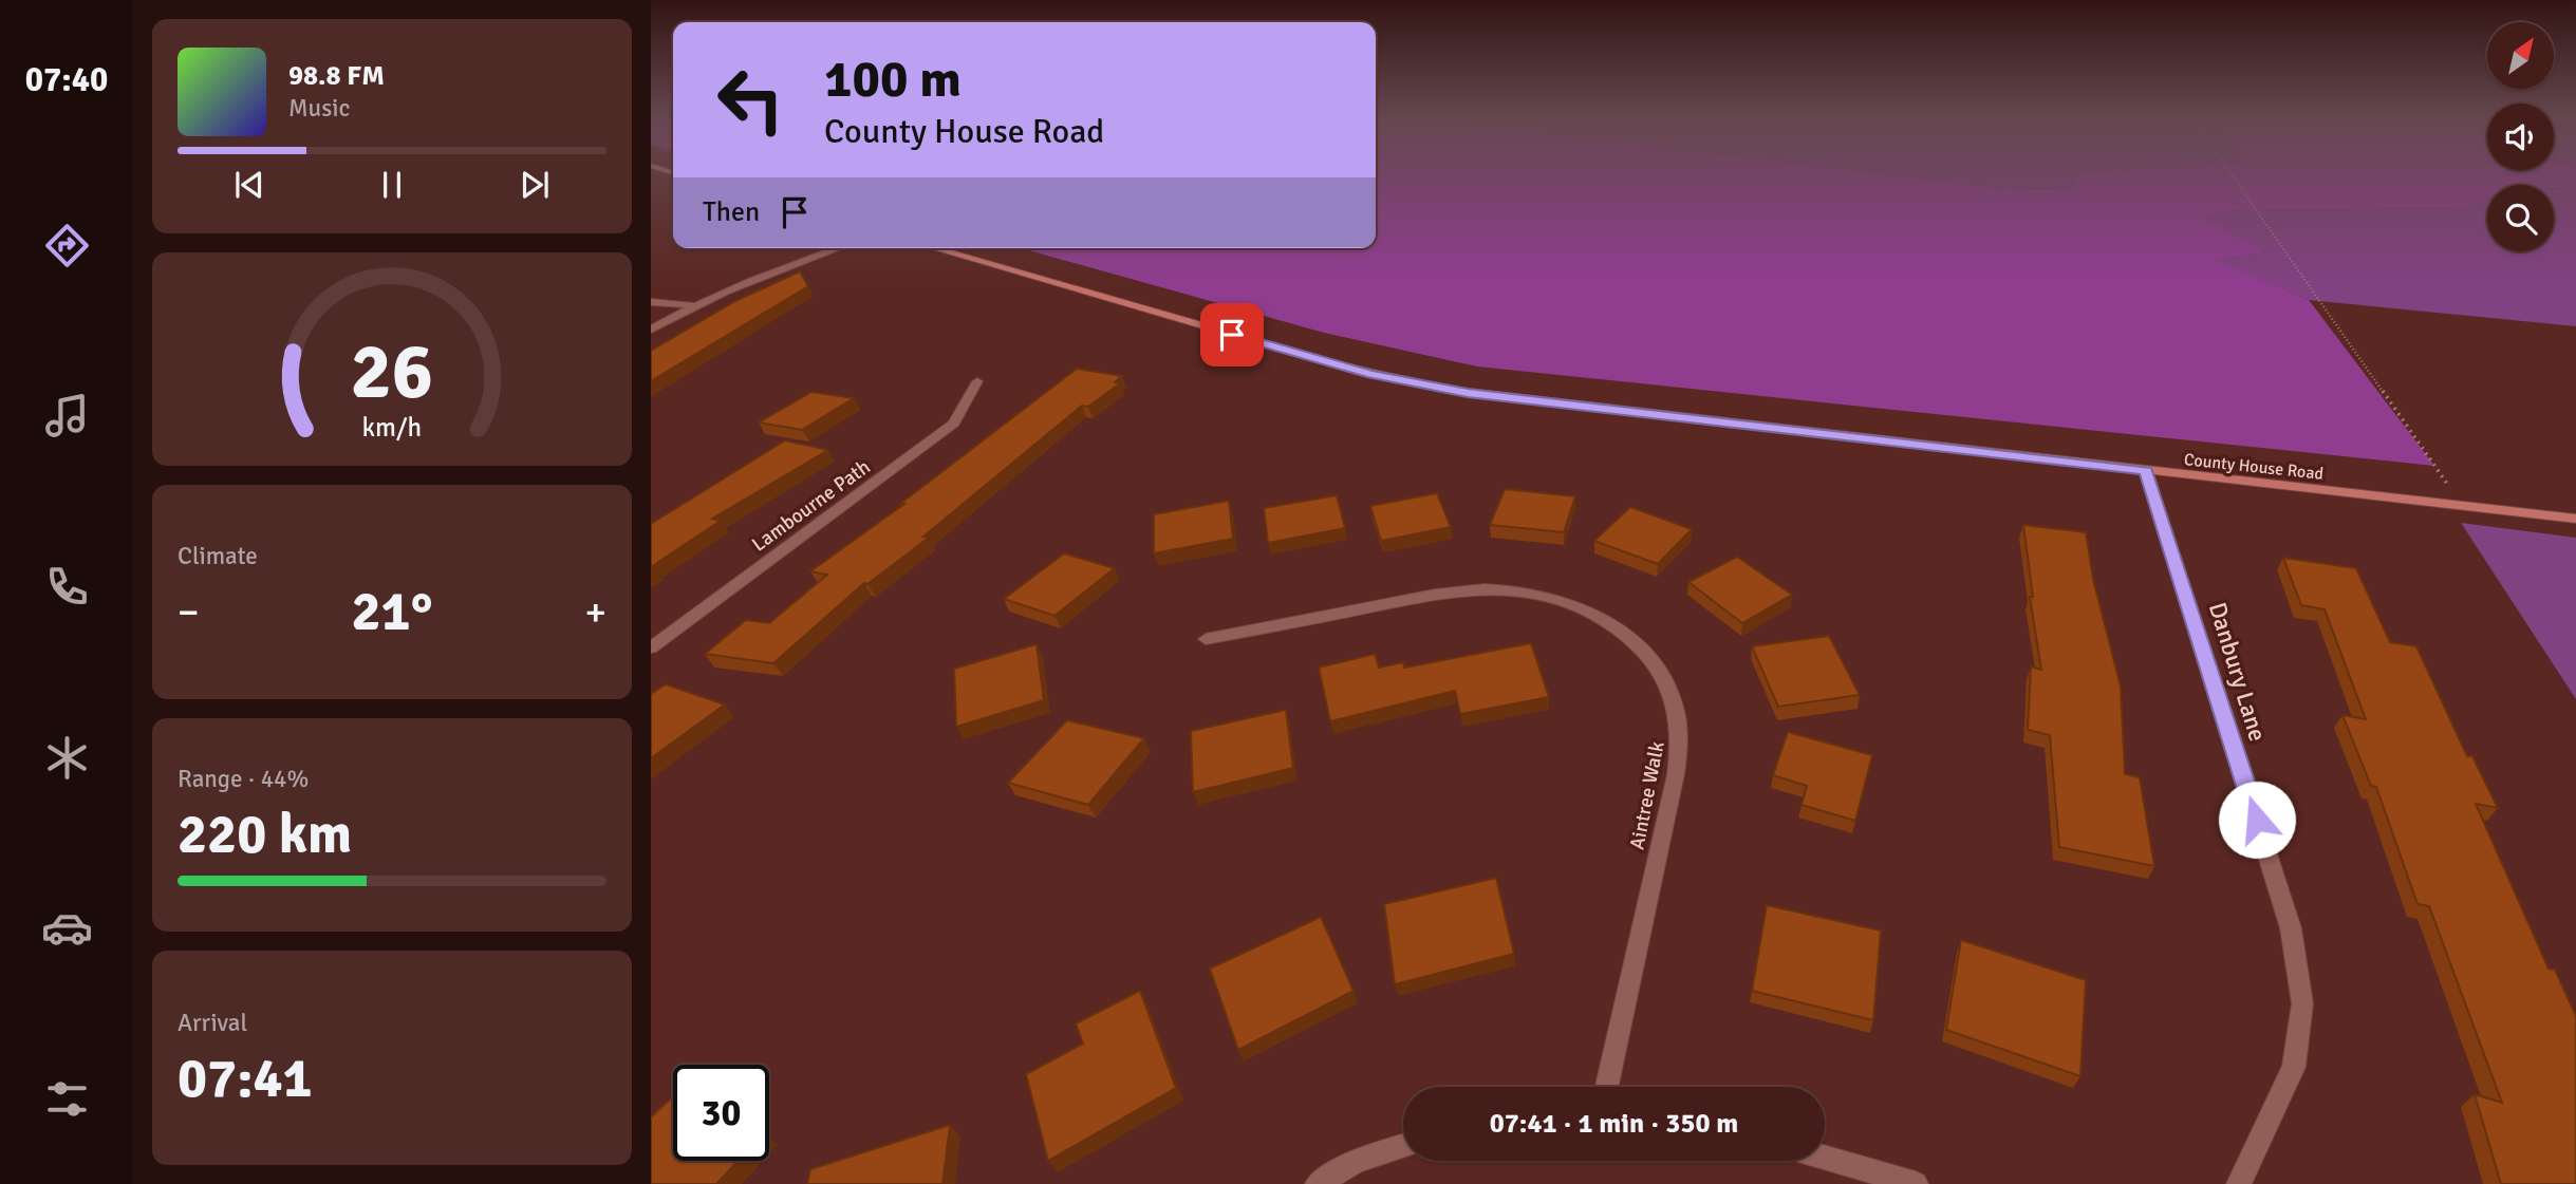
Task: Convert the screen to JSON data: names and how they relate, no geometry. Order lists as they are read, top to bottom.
{
  "streets": {
    "street": [
      "County House Road",
      "Lambourne Path",
      "Danbury Lane",
      "Aintree Walk"
    ]
  },
  "crossings": [
    ["County House Road", "Danbury Lane"]
  ],
  "north": "top right",
  "page": {
    "tabs": "07:40",
    "turn": ["100 m", "County House Road"],
    "song": ["98.8 FM", "Music"],
    "then": "Then",
    "tile": [
      "Climate",
      ["Range · 44%", "220 km"],
      ["Arrival", "07:41"]
    ],
    "heat": ["−", "21°", "+"],
    "limit": "30",
    "trip": "07:41 · 1 min · 350 m",
    "gauge": ["26", "km/h"]
  }
}
